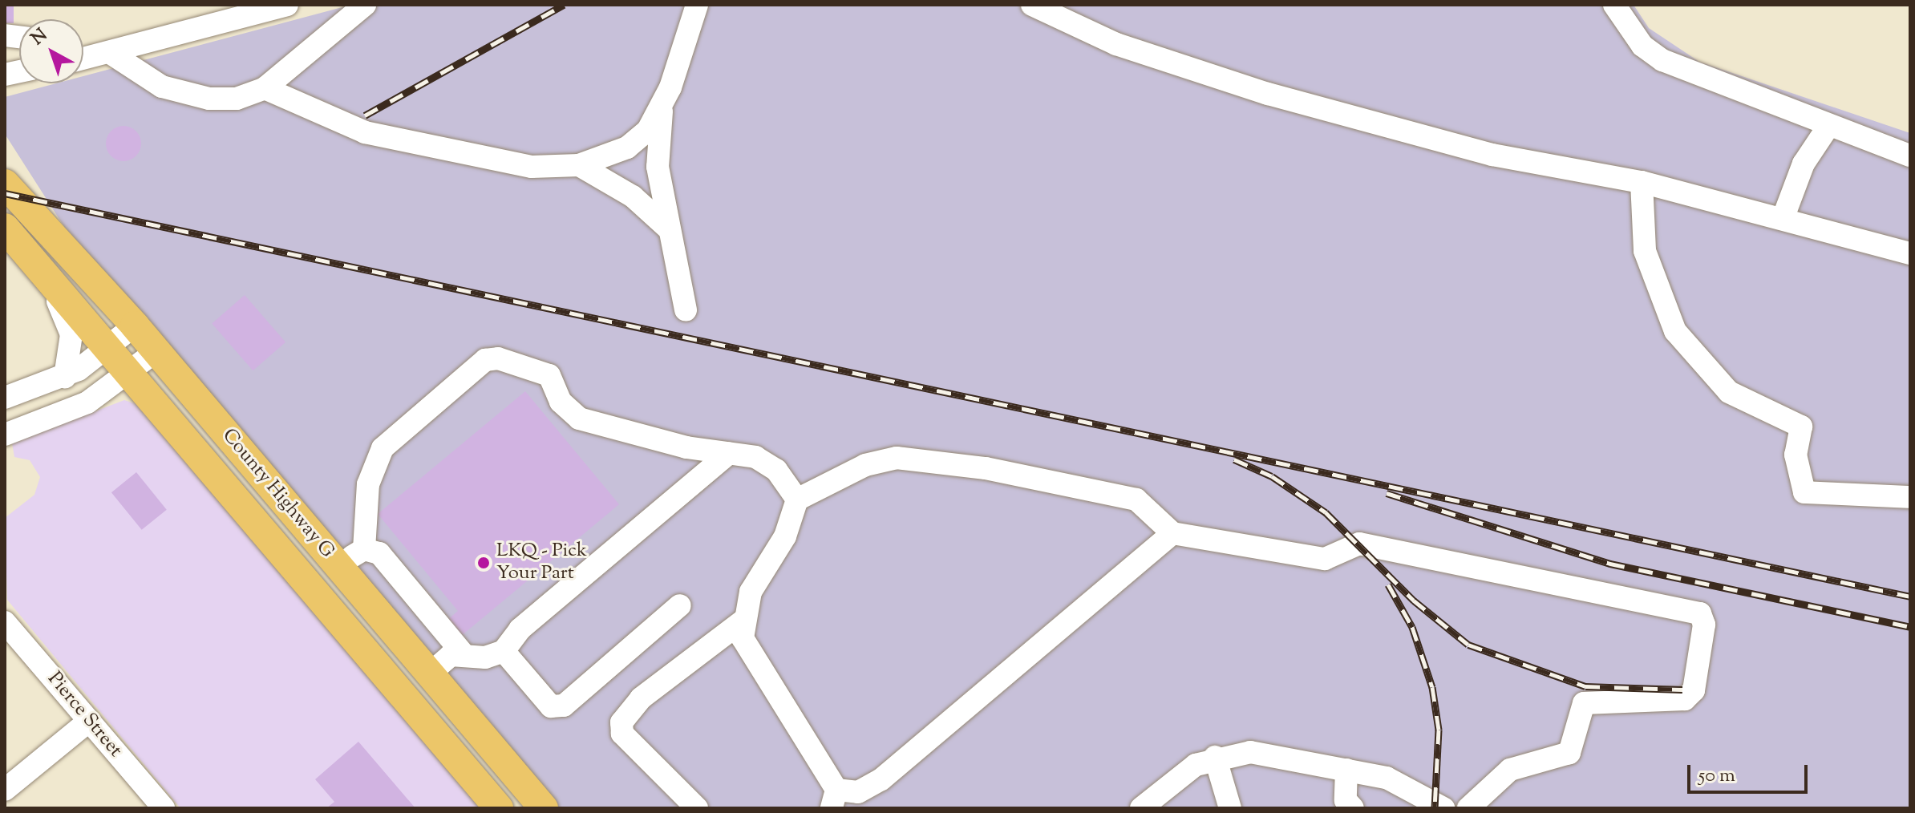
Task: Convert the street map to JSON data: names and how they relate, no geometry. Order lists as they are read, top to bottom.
{
  "streets": {
    "main road": ["County Highway G"],
    "street": ["Pierce Street"]
  },
  "places": ["LKQ - Pick Your Part"],
  "scale_bar": "50 m",
  "north": "top left"
}
